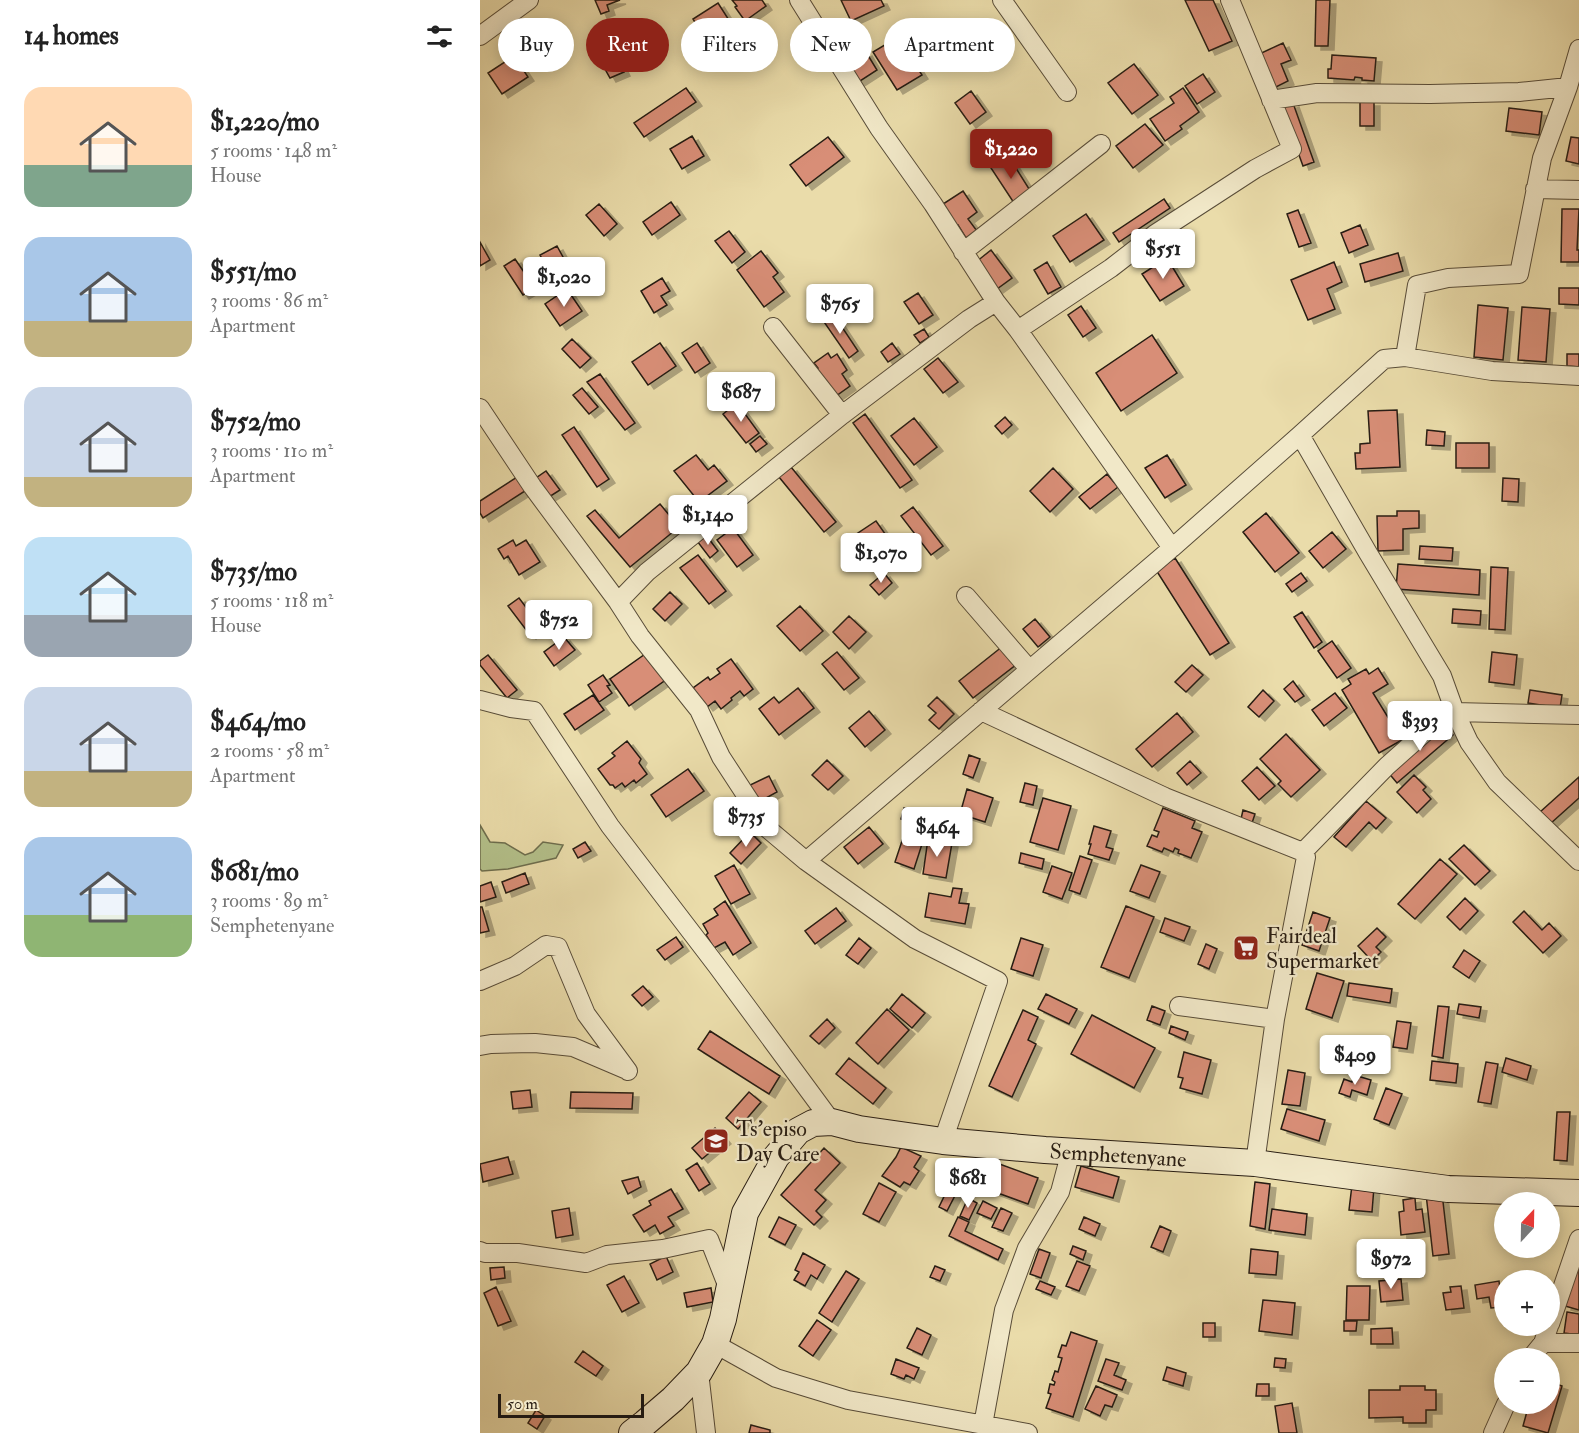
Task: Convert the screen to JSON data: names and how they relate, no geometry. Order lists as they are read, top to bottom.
{
  "streets": {
    "main road": ["Semphetenyane"]
  },
  "places": {
    "supermarket": ["Fairdeal Supermarket"],
    "school or university": ["Ts'episo Day Care"]
  },
  "scale_bar": "50 m",
  "north": "top",
  "page": {
    "heading": "14 homes",
    "chip": [
      "Buy",
      "Rent",
      "Filters",
      "New",
      "Apartment"
    ],
    "list": [
      {
        "name": "$1,220/mo",
        "note": "5 rooms · 148 m² · House"
      },
      {
        "name": "$551/mo",
        "note": "3 rooms · 86 m² · Apartment"
      },
      {
        "name": "$752/mo",
        "note": "3 rooms · 110 m² · Apartment"
      },
      {
        "name": "$735/mo",
        "note": "5 rooms · 118 m² · House"
      },
      {
        "name": "$464/mo",
        "note": "2 rooms · 58 m² · Apartment"
      },
      {
        "name": "$681/mo",
        "note": "3 rooms · 89 m² · Semphetenyane"
      }
    ],
    "price": [
      "$1,220",
      "$551",
      "$1,020",
      "$765",
      "$687",
      "$1,140",
      "$1,070",
      "$752",
      "$393",
      "$735",
      "$464",
      "$409",
      "$681",
      "$972"
    ],
    "map_buttons": ["+", "−"],
    "scale": "50 m"
  }
}
